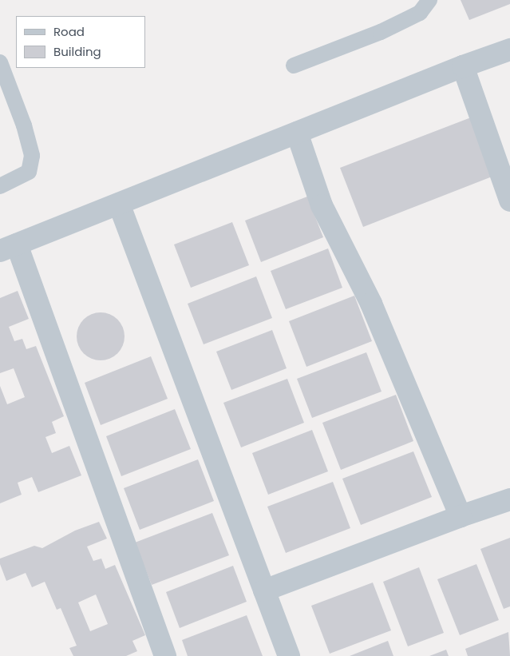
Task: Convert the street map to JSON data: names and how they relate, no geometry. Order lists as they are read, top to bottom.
{
  "legend": ["Road", "Building"]
}
